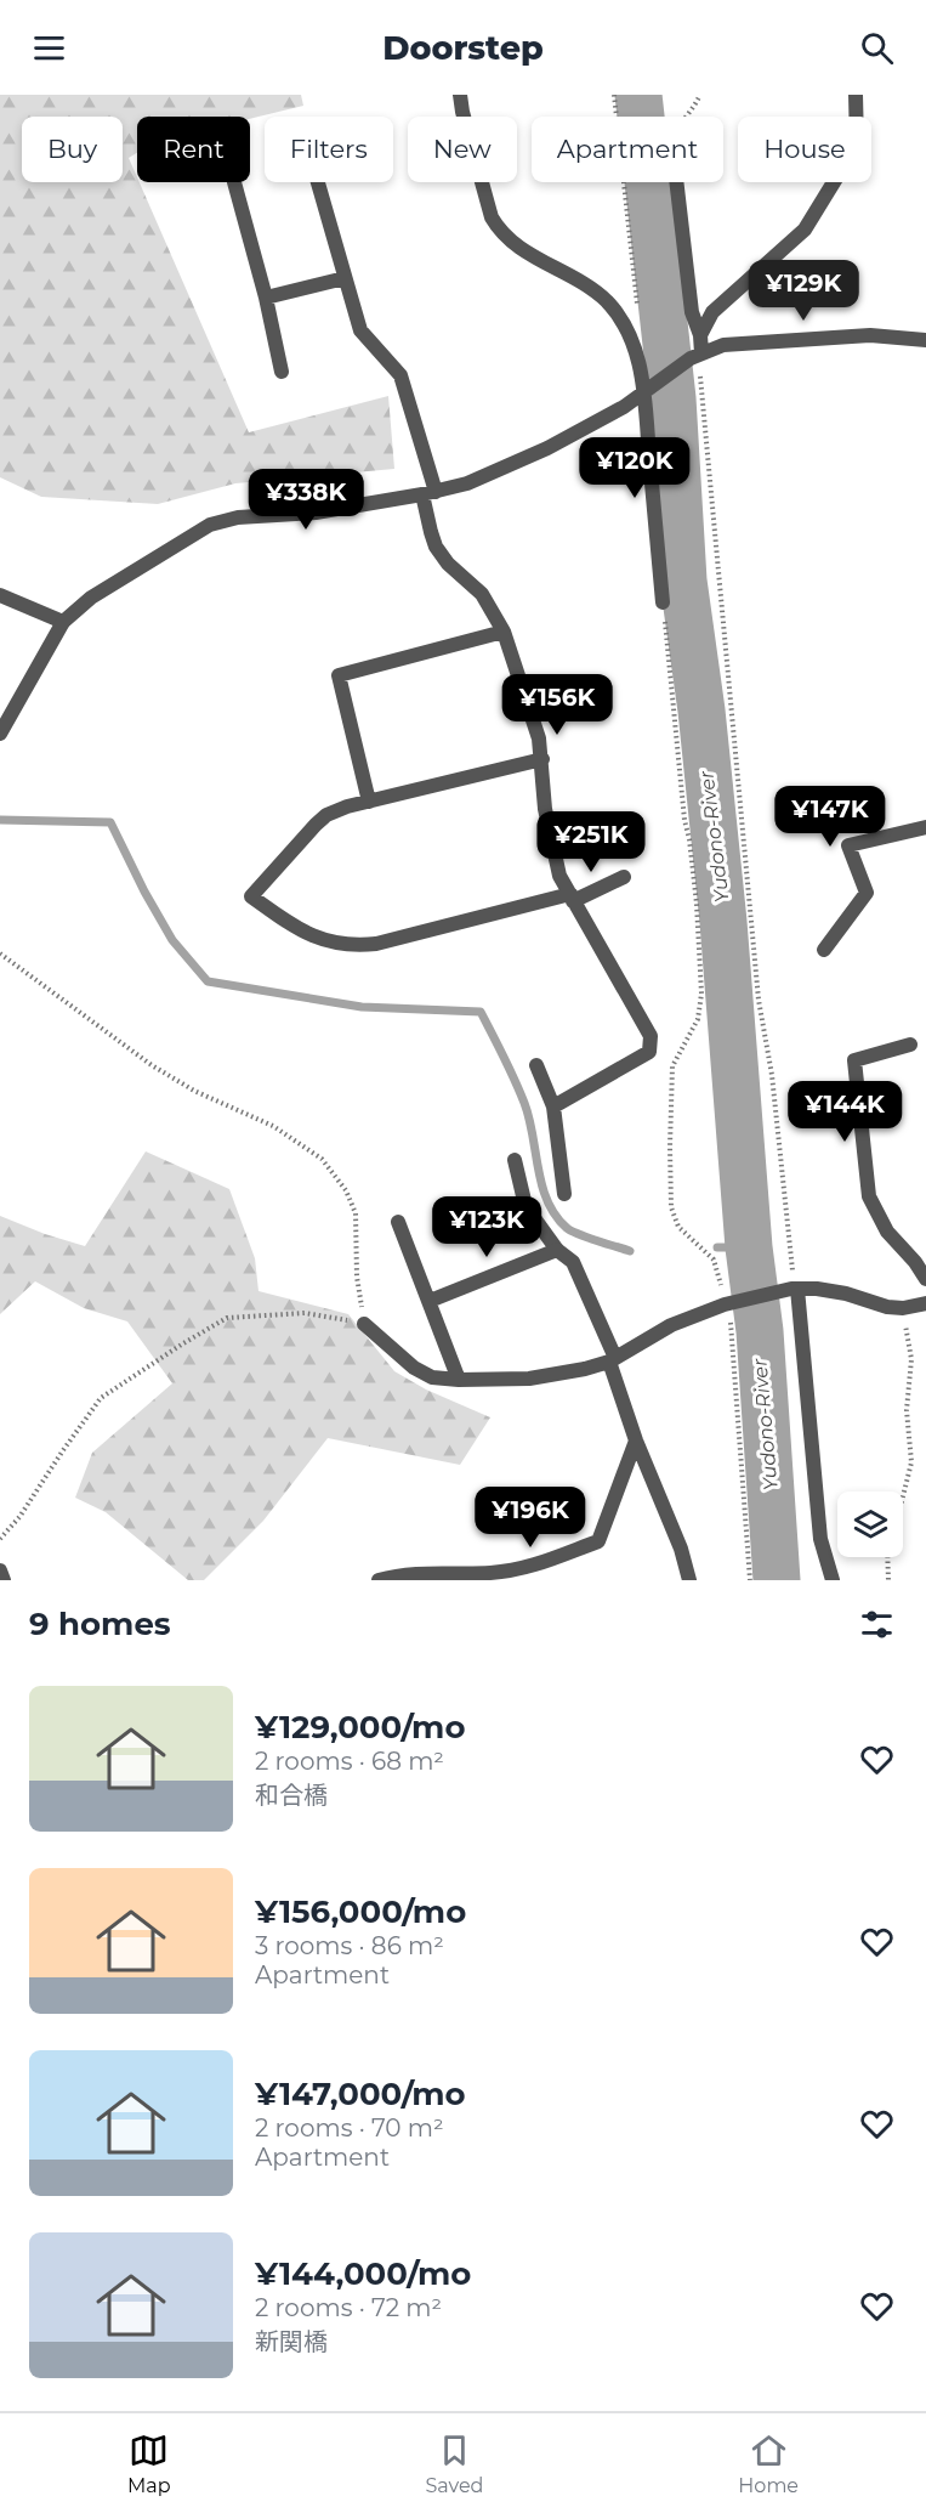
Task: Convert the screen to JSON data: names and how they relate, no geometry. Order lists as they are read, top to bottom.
{
  "water": ["Yudono-River"],
  "page": {
    "header": "Doorstep",
    "chip": [
      "Buy",
      "Rent",
      "Filters",
      "New",
      "Apartment",
      "House"
    ],
    "price": [
      "¥129K",
      "¥120K",
      "¥338K",
      "¥156K",
      "¥147K",
      "¥251K",
      "¥144K",
      "¥123K",
      "¥196K"
    ],
    "heading": "9 homes",
    "list": [
      {
        "name": "¥129,000/mo",
        "note": "2 rooms · 68 m² · 和合橋"
      },
      {
        "name": "¥156,000/mo",
        "note": "3 rooms · 86 m² · Apartment"
      },
      {
        "name": "¥147,000/mo",
        "note": "2 rooms · 70 m² · Apartment"
      },
      {
        "name": "¥144,000/mo",
        "note": "2 rooms · 72 m² · 新関橋"
      }
    ],
    "tabs": ["Map", "Saved", "Home"]
  }
}
